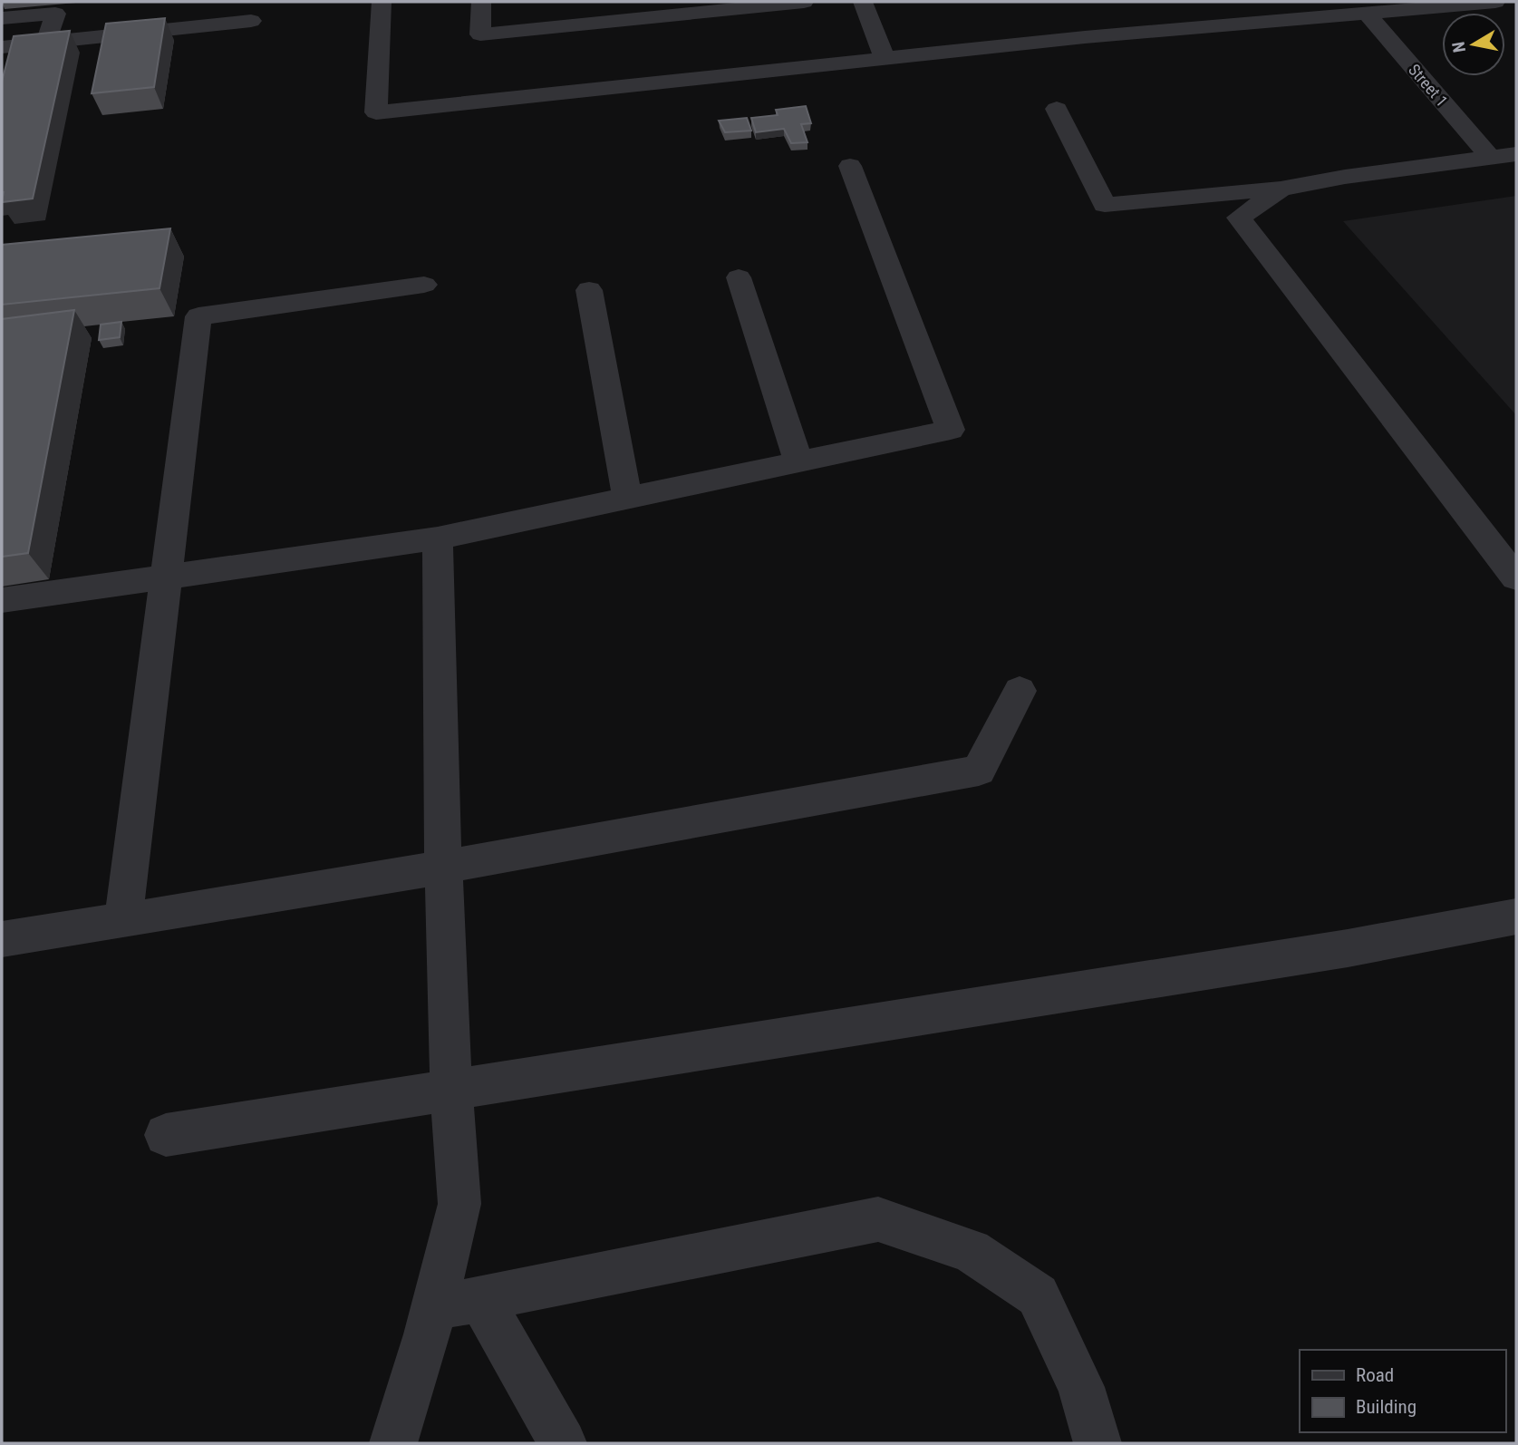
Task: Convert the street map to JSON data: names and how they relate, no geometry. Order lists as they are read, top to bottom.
{
  "streets": {
    "street": ["Street 1"]
  },
  "legend": ["Road", "Building"],
  "north": "left"
}
